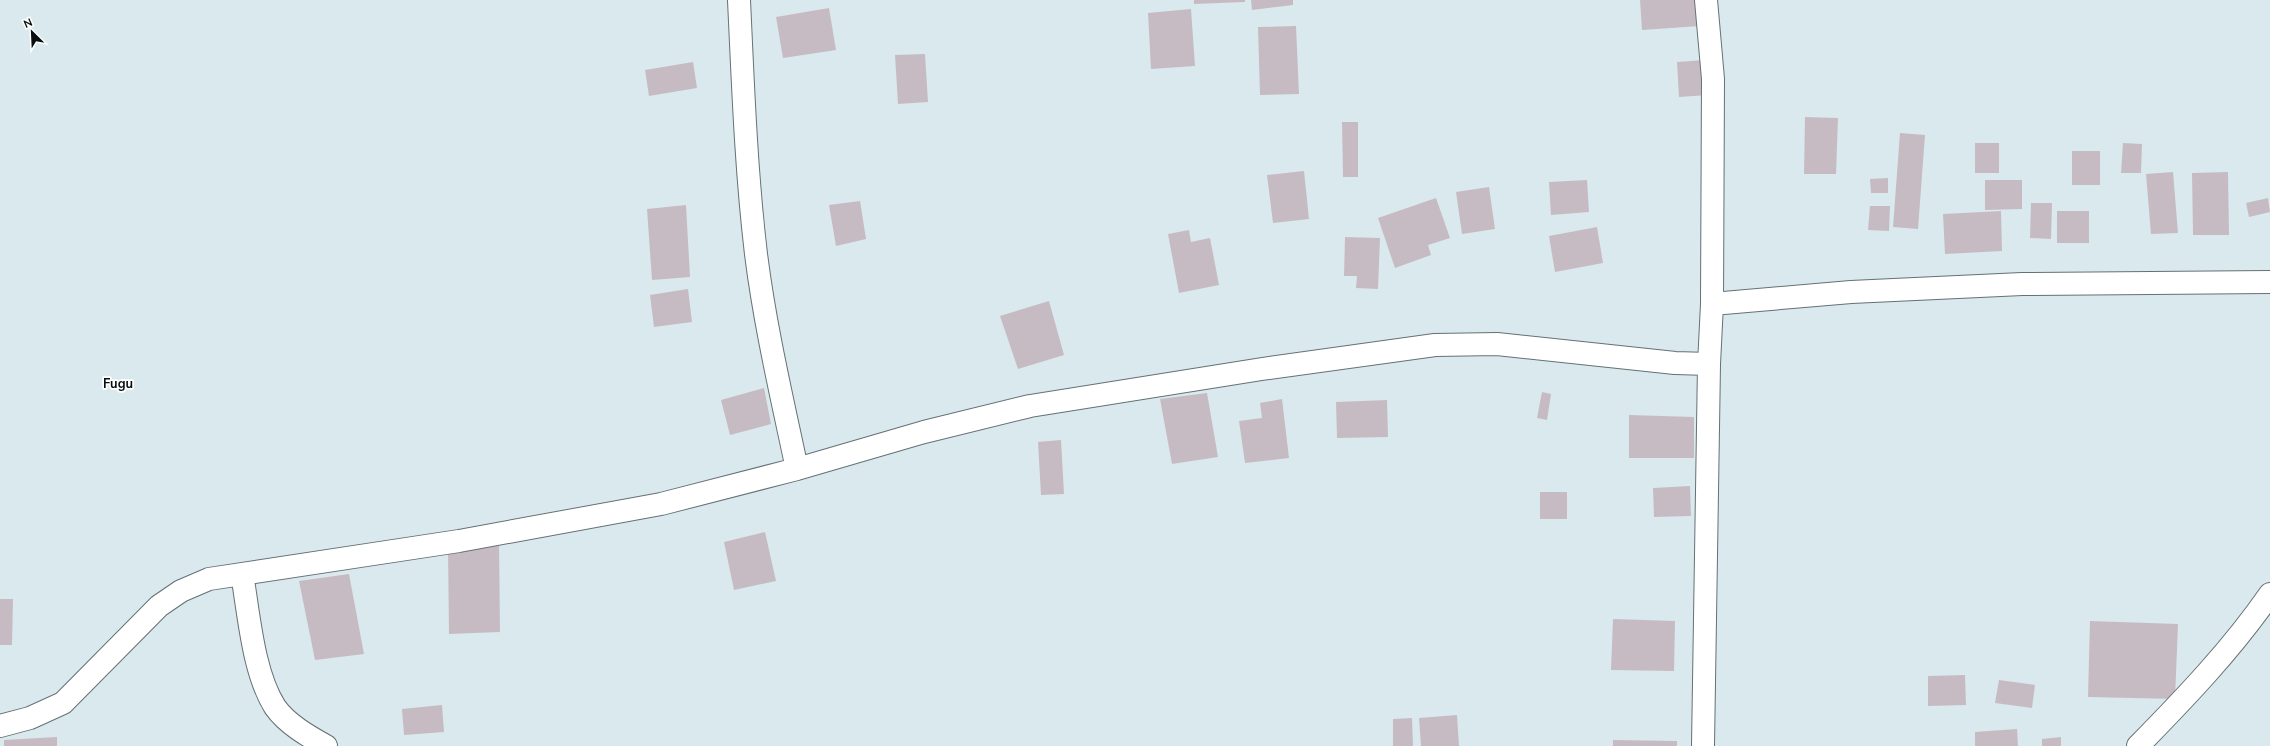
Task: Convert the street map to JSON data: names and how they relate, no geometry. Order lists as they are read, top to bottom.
{
  "districts": ["Fugu"],
  "north": "top left"
}
